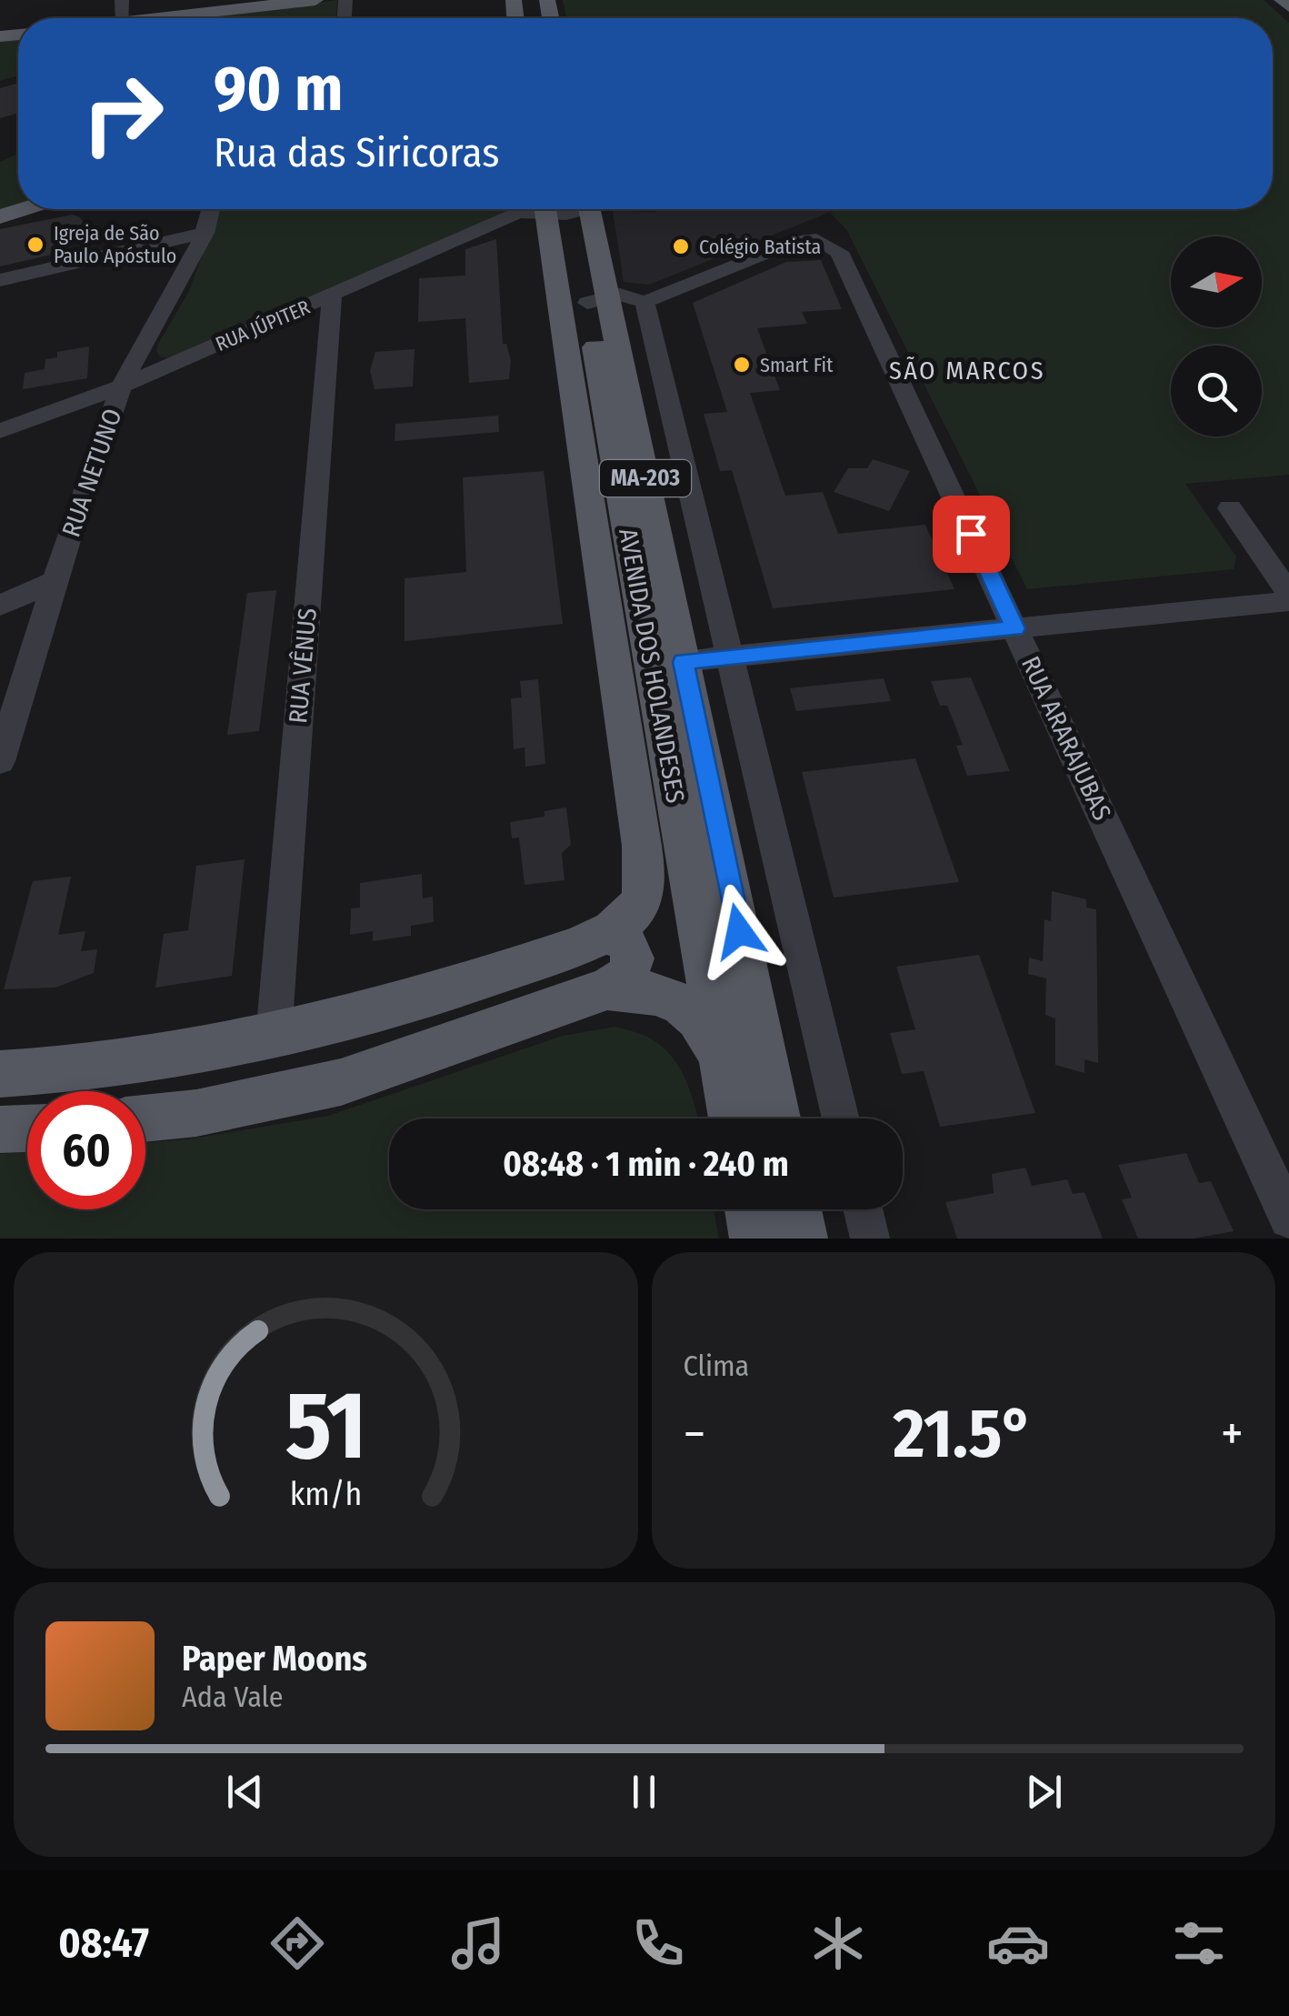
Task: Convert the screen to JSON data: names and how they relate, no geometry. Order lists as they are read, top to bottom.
{
  "streets": {
    "main road": ["MA-203", "AVENIDA DOS HOLANDESES"],
    "street": [
      "RUA JÚPITER",
      "RUA NETUNO",
      "RUA VÊNUS",
      "RUA ARARAJUBAS"
    ]
  },
  "crossings": [
    ["RUA JÚPITER", "RUA NETUNO"],
    ["RUA JÚPITER", "RUA VÊNUS"],
    ["RUA VÊNUS", "AVENIDA DOS HOLANDESES"]
  ],
  "districts": ["SÃO MARCOS"],
  "places": ["Igreja de São Paulo Apóstulo", "Colégio Batista", "Smart Fit"],
  "north": "right",
  "page": {
    "turn": ["90 m", "Rua das Siricoras"],
    "limit": "60",
    "trip": "08:48 · 1 min · 240 m",
    "tile": "Clima",
    "heat": ["−", "21.5°", "+"],
    "song": ["Paper Moons", "Ada Vale"],
    "tabs": "08:47",
    "gauge": ["51", "km/h"]
  }
}
